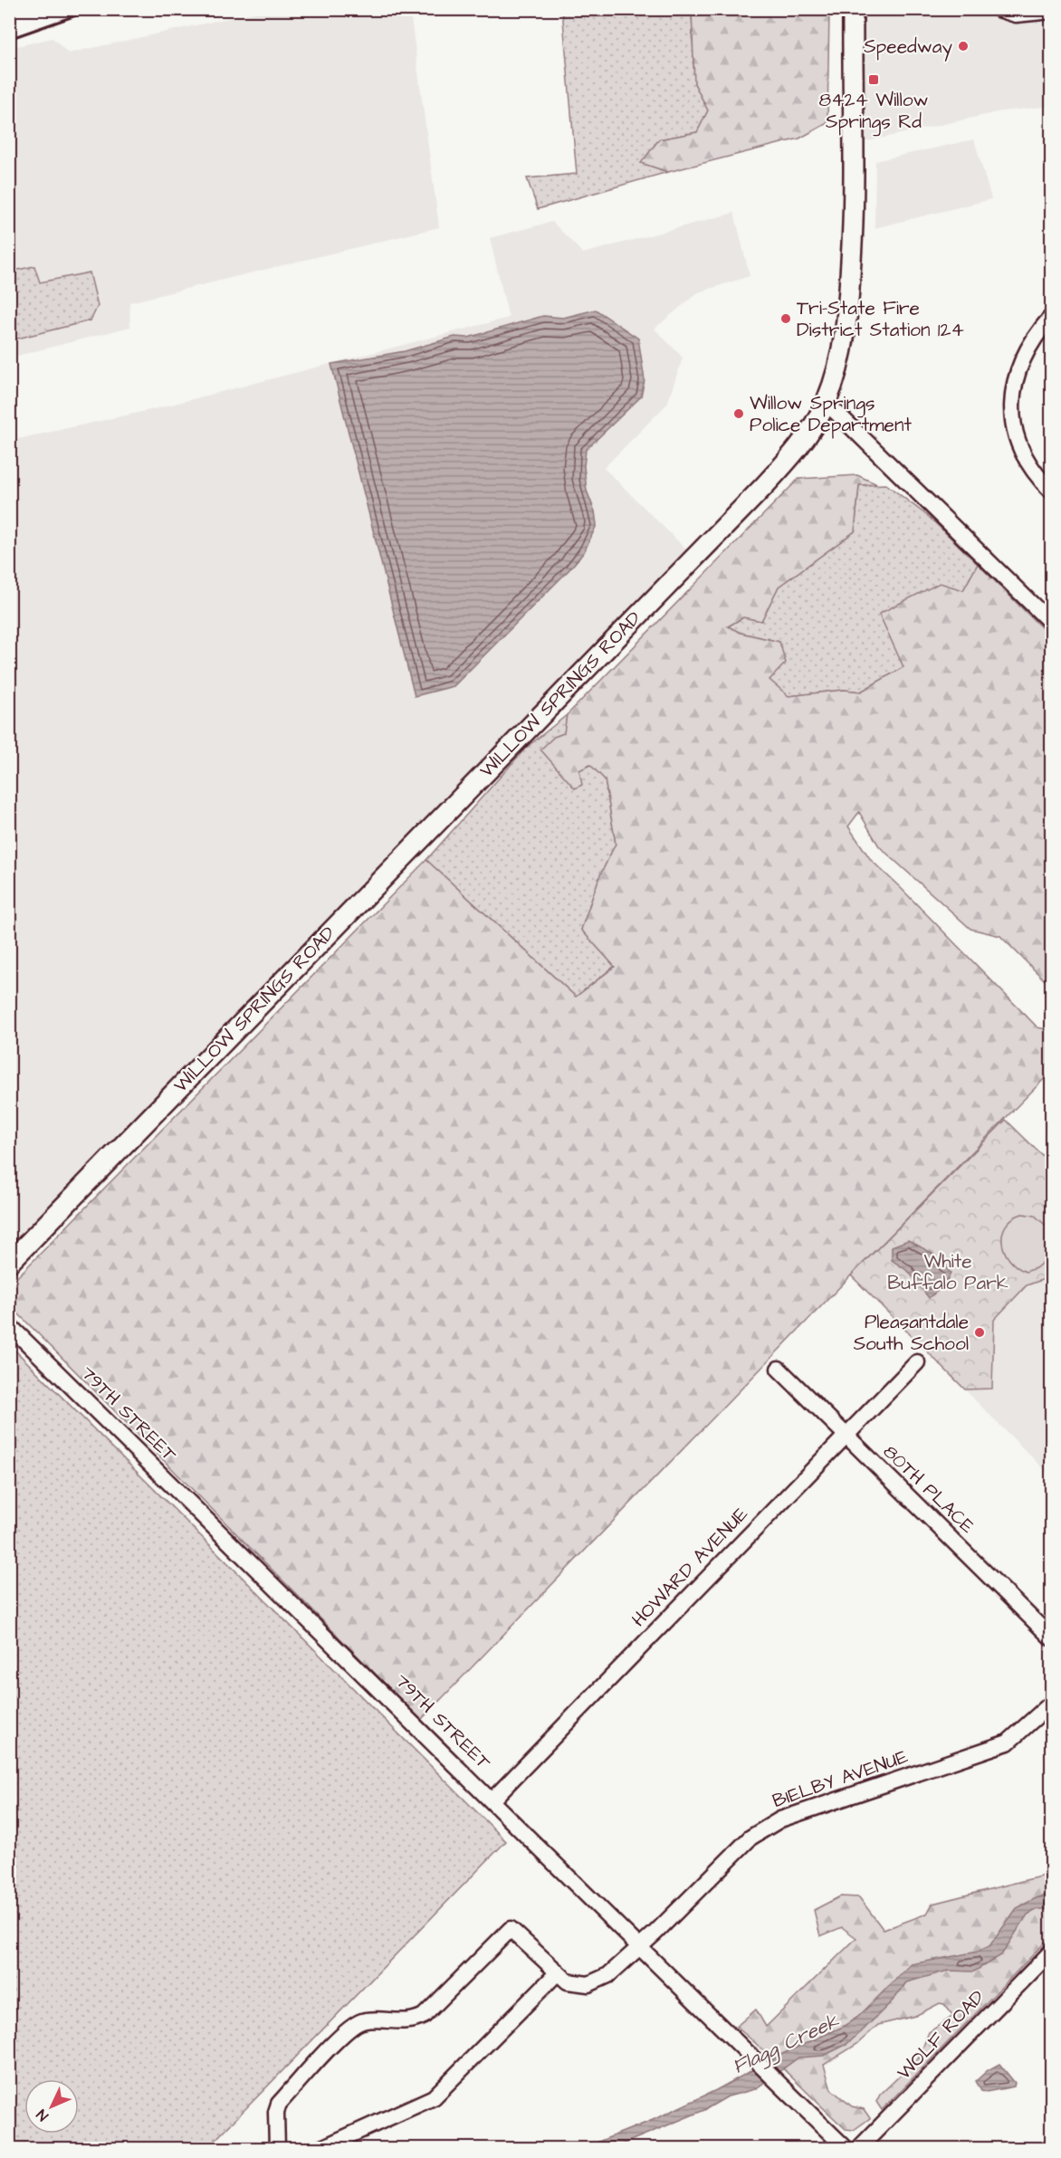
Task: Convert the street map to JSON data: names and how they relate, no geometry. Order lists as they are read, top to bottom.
{
  "streets": {
    "main road": ["WILLOW SPRINGS ROAD"],
    "street": [
      "79TH STREET",
      "80TH PLACE",
      "HOWARD AVENUE",
      "BIELBY AVENUE",
      "WOLF ROAD"
    ]
  },
  "crossings": [
    ["79TH STREET", "HOWARD AVENUE"],
    ["79TH STREET", "BIELBY AVENUE"],
    ["80TH PLACE", "HOWARD AVENUE"]
  ],
  "water": ["Flagg Creek"],
  "parks": ["White Buffalo Park"],
  "places": {
    "other": [
      "Speedway",
      "Tri-State Fire District Station 124",
      "Willow Springs Police Department",
      "Pleasantdale South School"
    ],
    "transit": ["8424 Willow Springs Rd"]
  },
  "north": "bottom left"
}
